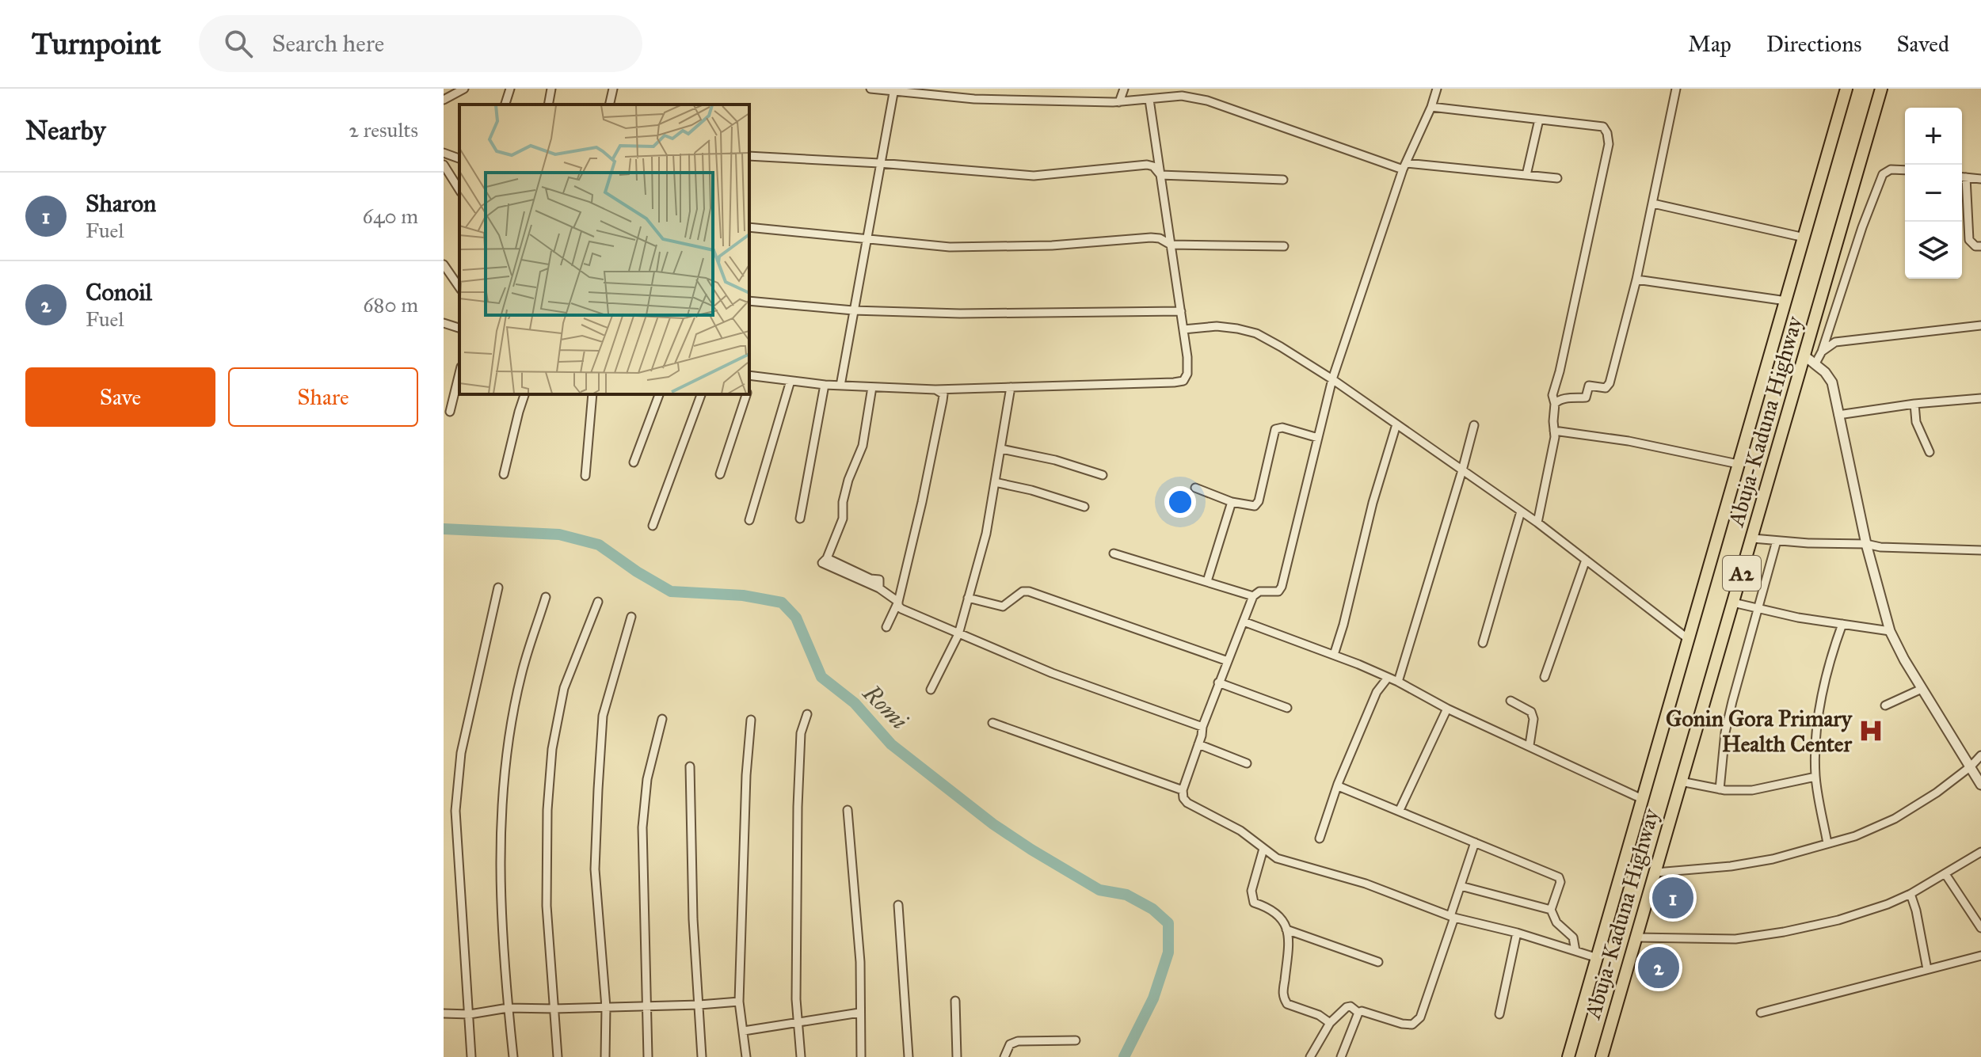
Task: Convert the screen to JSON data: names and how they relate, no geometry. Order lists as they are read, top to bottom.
{
  "streets": {
    "highway": ["Abuja-Kaduna Highway", "A2"]
  },
  "water": ["Romi"],
  "places": {
    "hospital": ["Gonin Gora Primary Health Center"]
  },
  "page": {
    "header": "Turnpoint",
    "search": "Search here",
    "nav": ["Map", "Directions", "Saved"],
    "heading": ["Nearby", "2 results"],
    "map_buttons": ["+", "−"],
    "list": [
      {
        "mark": "1",
        "name": "Sharon",
        "note": "Fuel",
        "value": "640 m"
      },
      {
        "mark": "2",
        "name": "Conoil",
        "note": "Fuel",
        "value": "680 m"
      }
    ],
    "buttons": ["Save", "Share"],
    "pins": ["1", "2"]
  }
}
